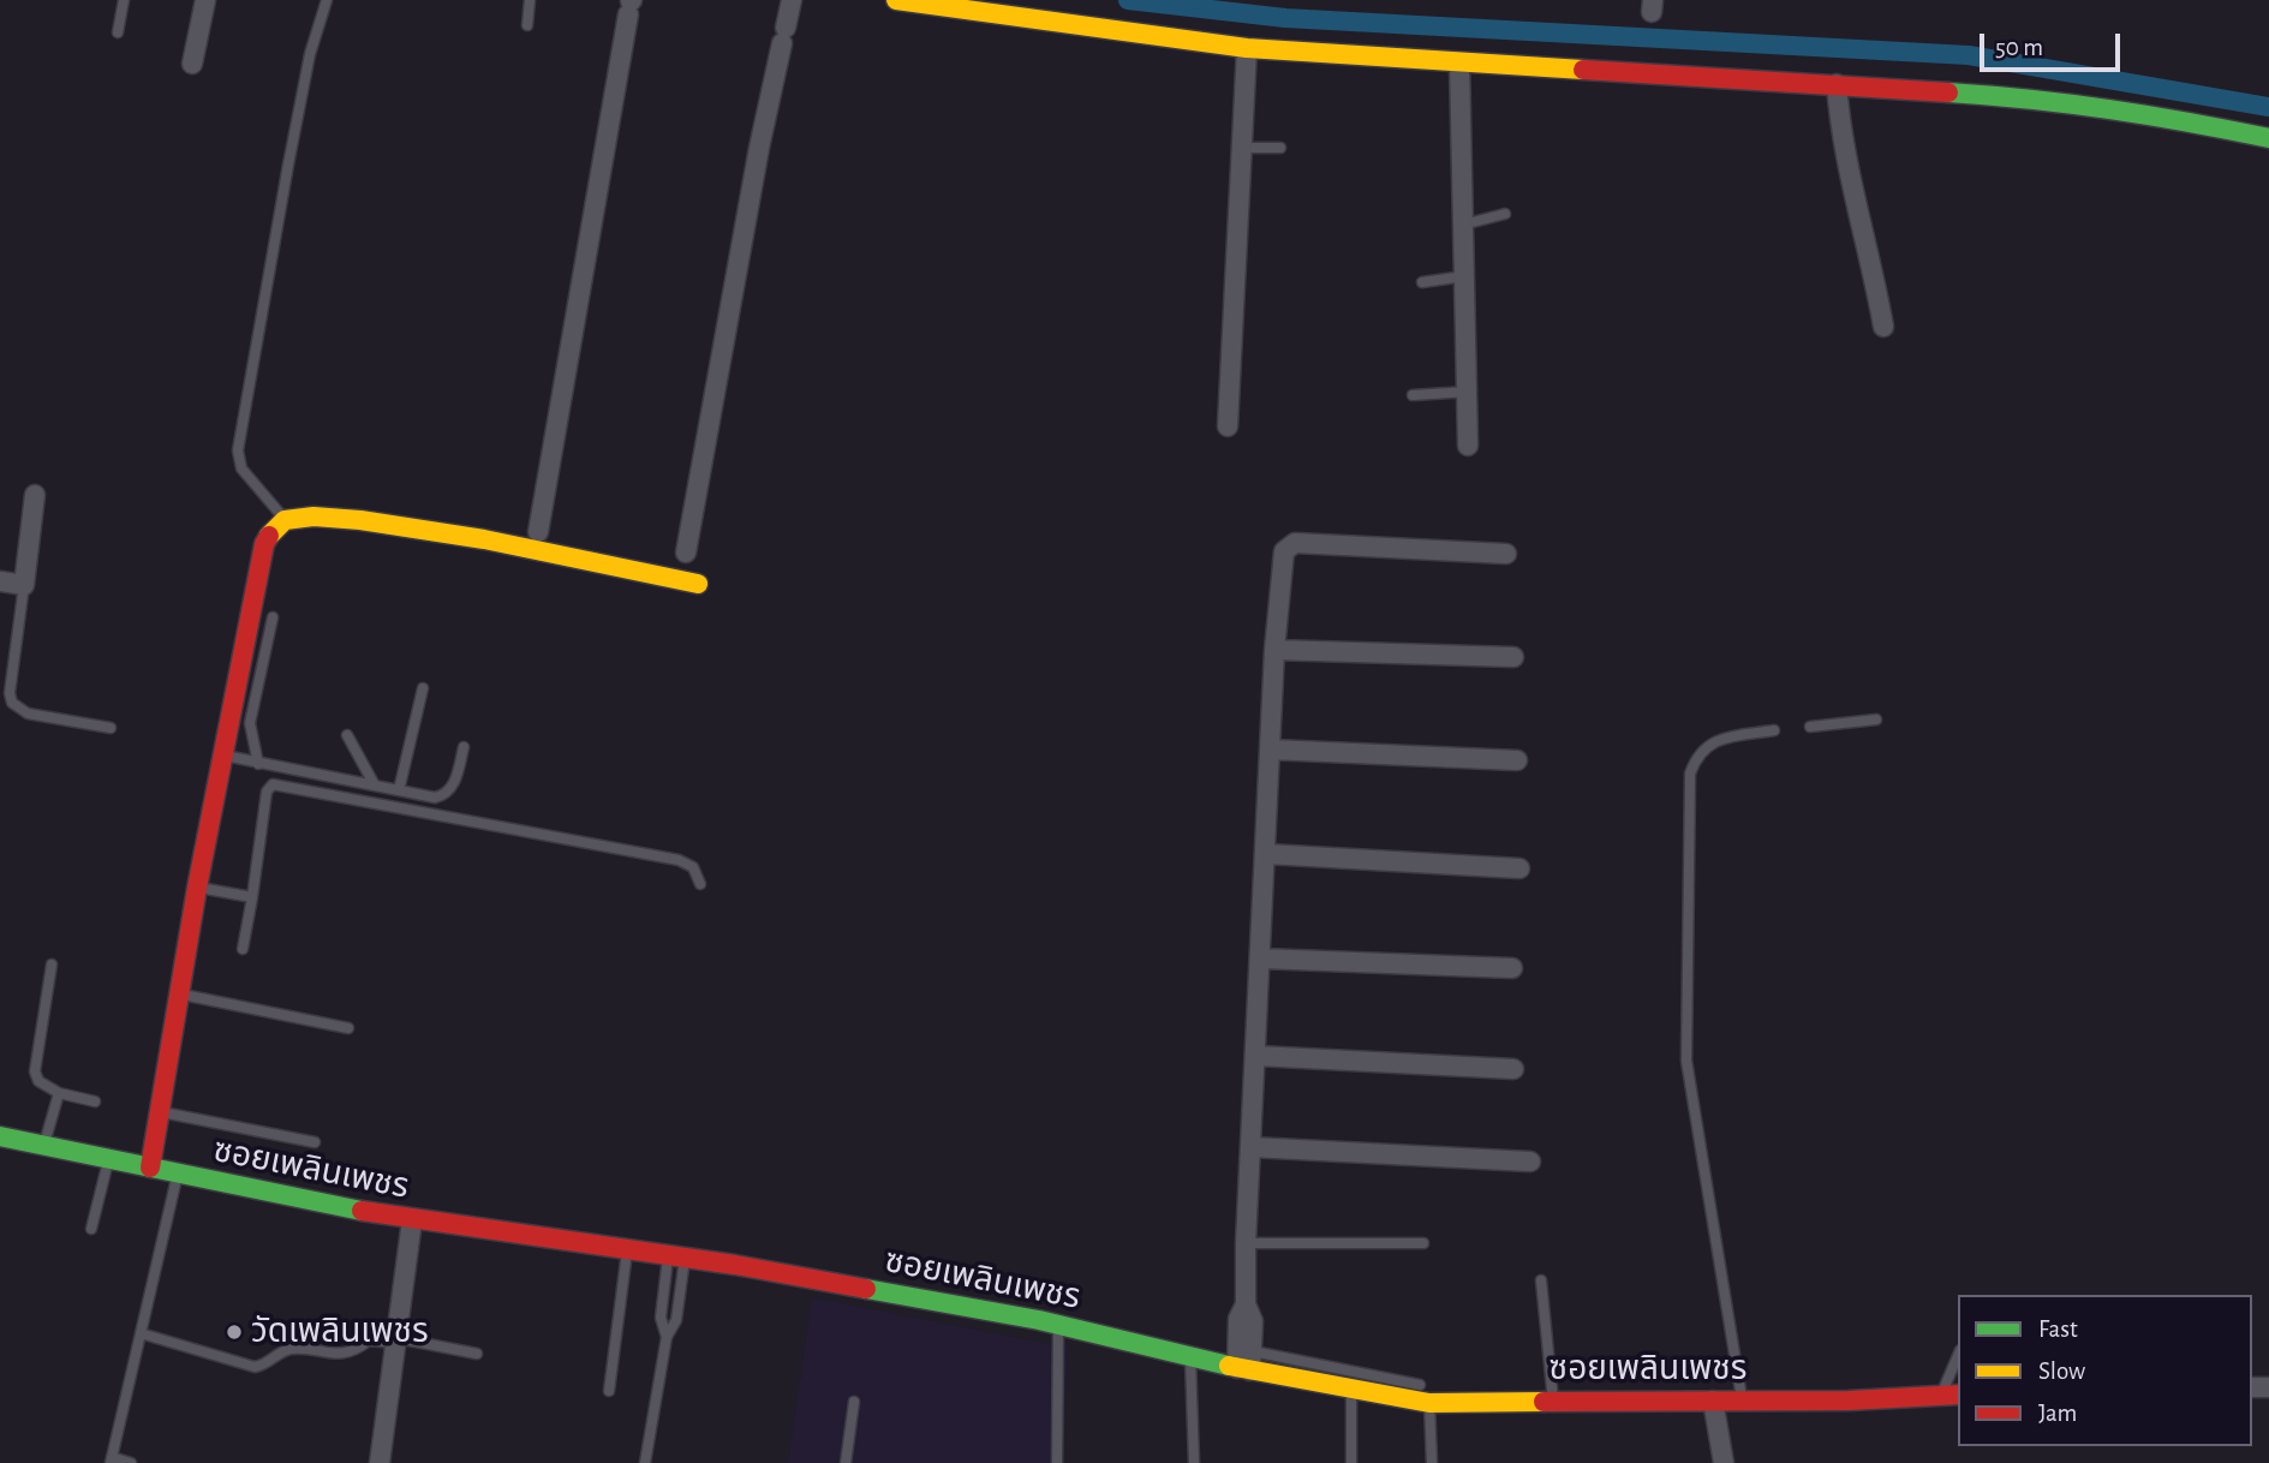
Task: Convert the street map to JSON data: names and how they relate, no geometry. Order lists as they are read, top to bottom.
{
  "streets": {
    "street": ["ซอยเพลินเพชร"]
  },
  "places": ["วัดเพลินเพชร"],
  "legend": ["Fast", "Slow", "Jam"],
  "scale_bar": "50 m"
}
